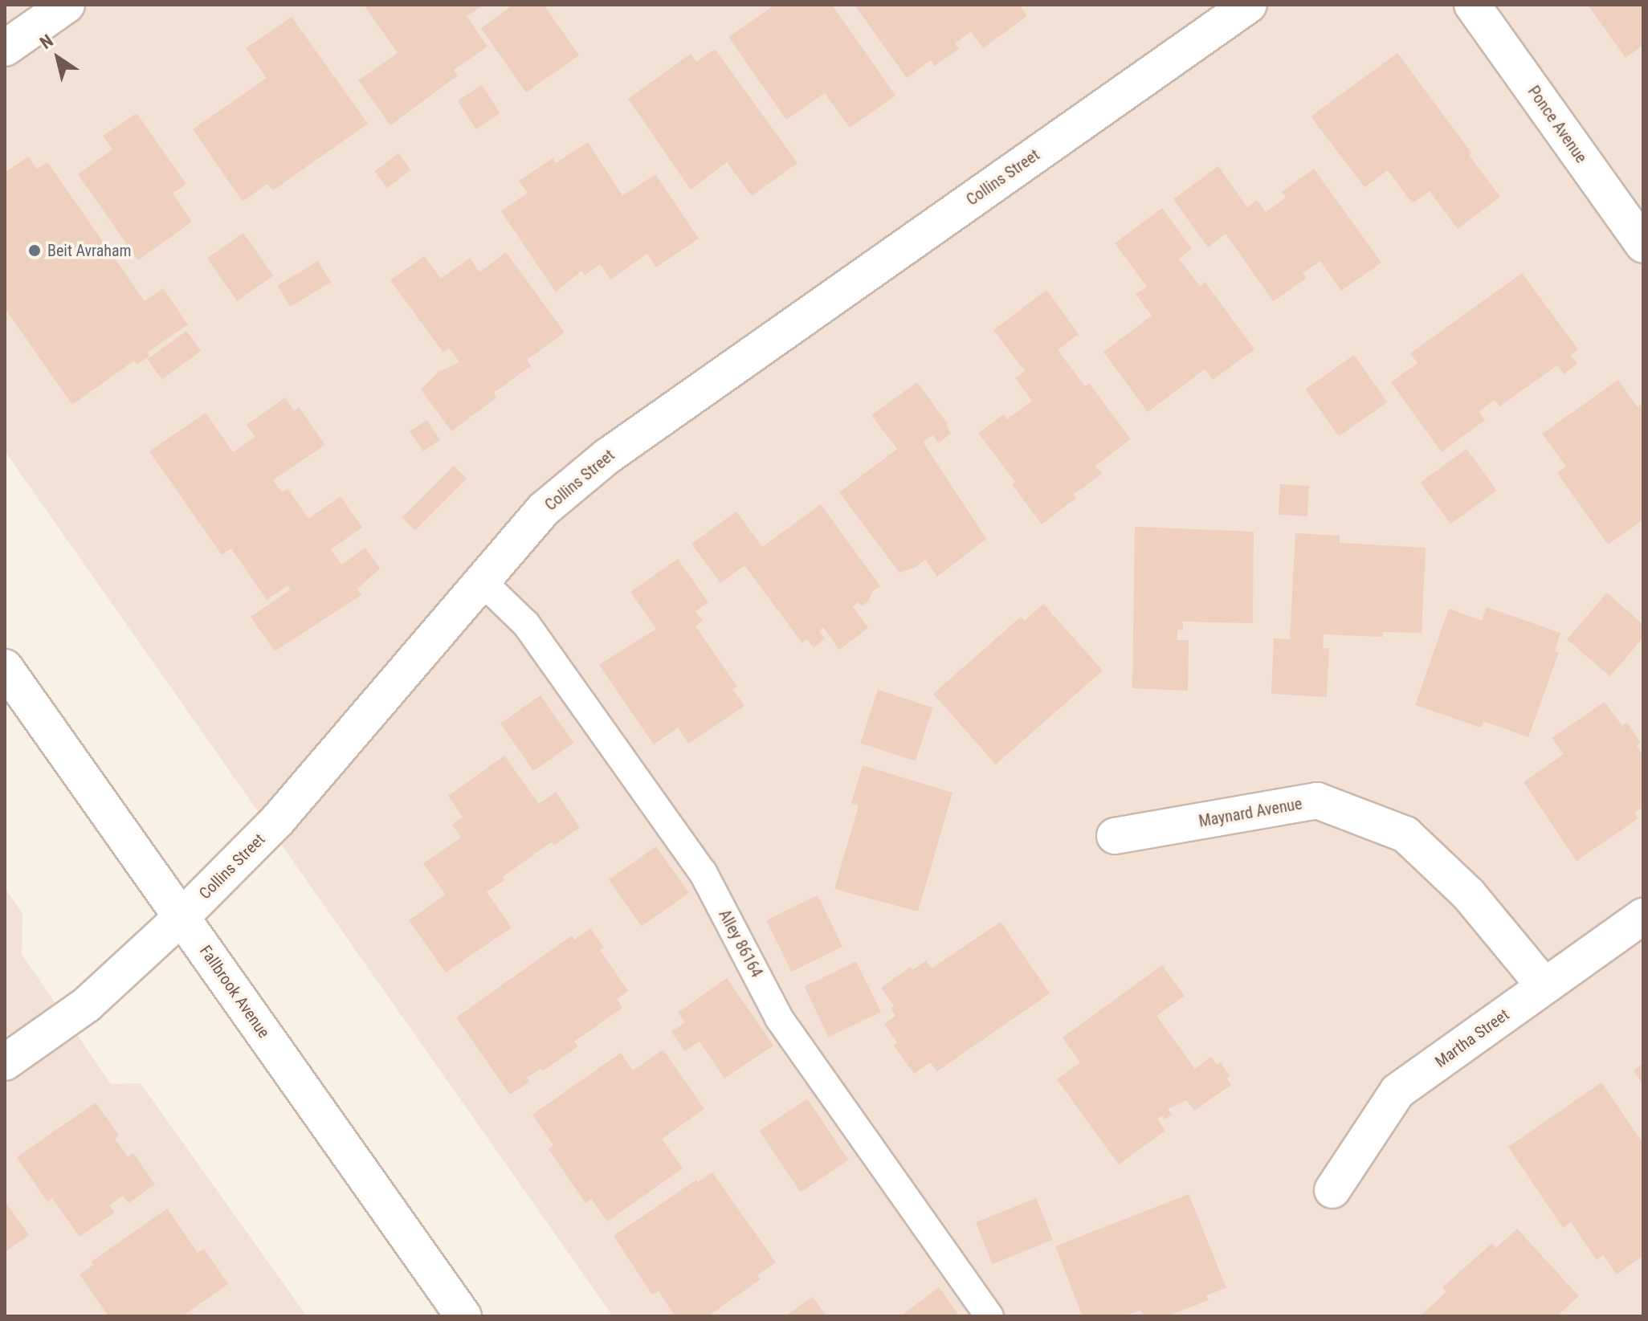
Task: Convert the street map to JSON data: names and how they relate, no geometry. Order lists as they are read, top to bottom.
{
  "streets": {
    "street": [
      "Ponce Avenue",
      "Collins Street",
      "Maynard Avenue",
      "Fallbrook Avenue",
      "Martha Street"
    ],
    "lane": ["Alley 86164"]
  },
  "crossings": [
    ["Collins Street", "Alley 86164"],
    ["Collins Street", "Fallbrook Avenue"],
    ["Maynard Avenue", "Martha Street"]
  ],
  "places": ["Beit Avraham"],
  "north": "top left"
}
